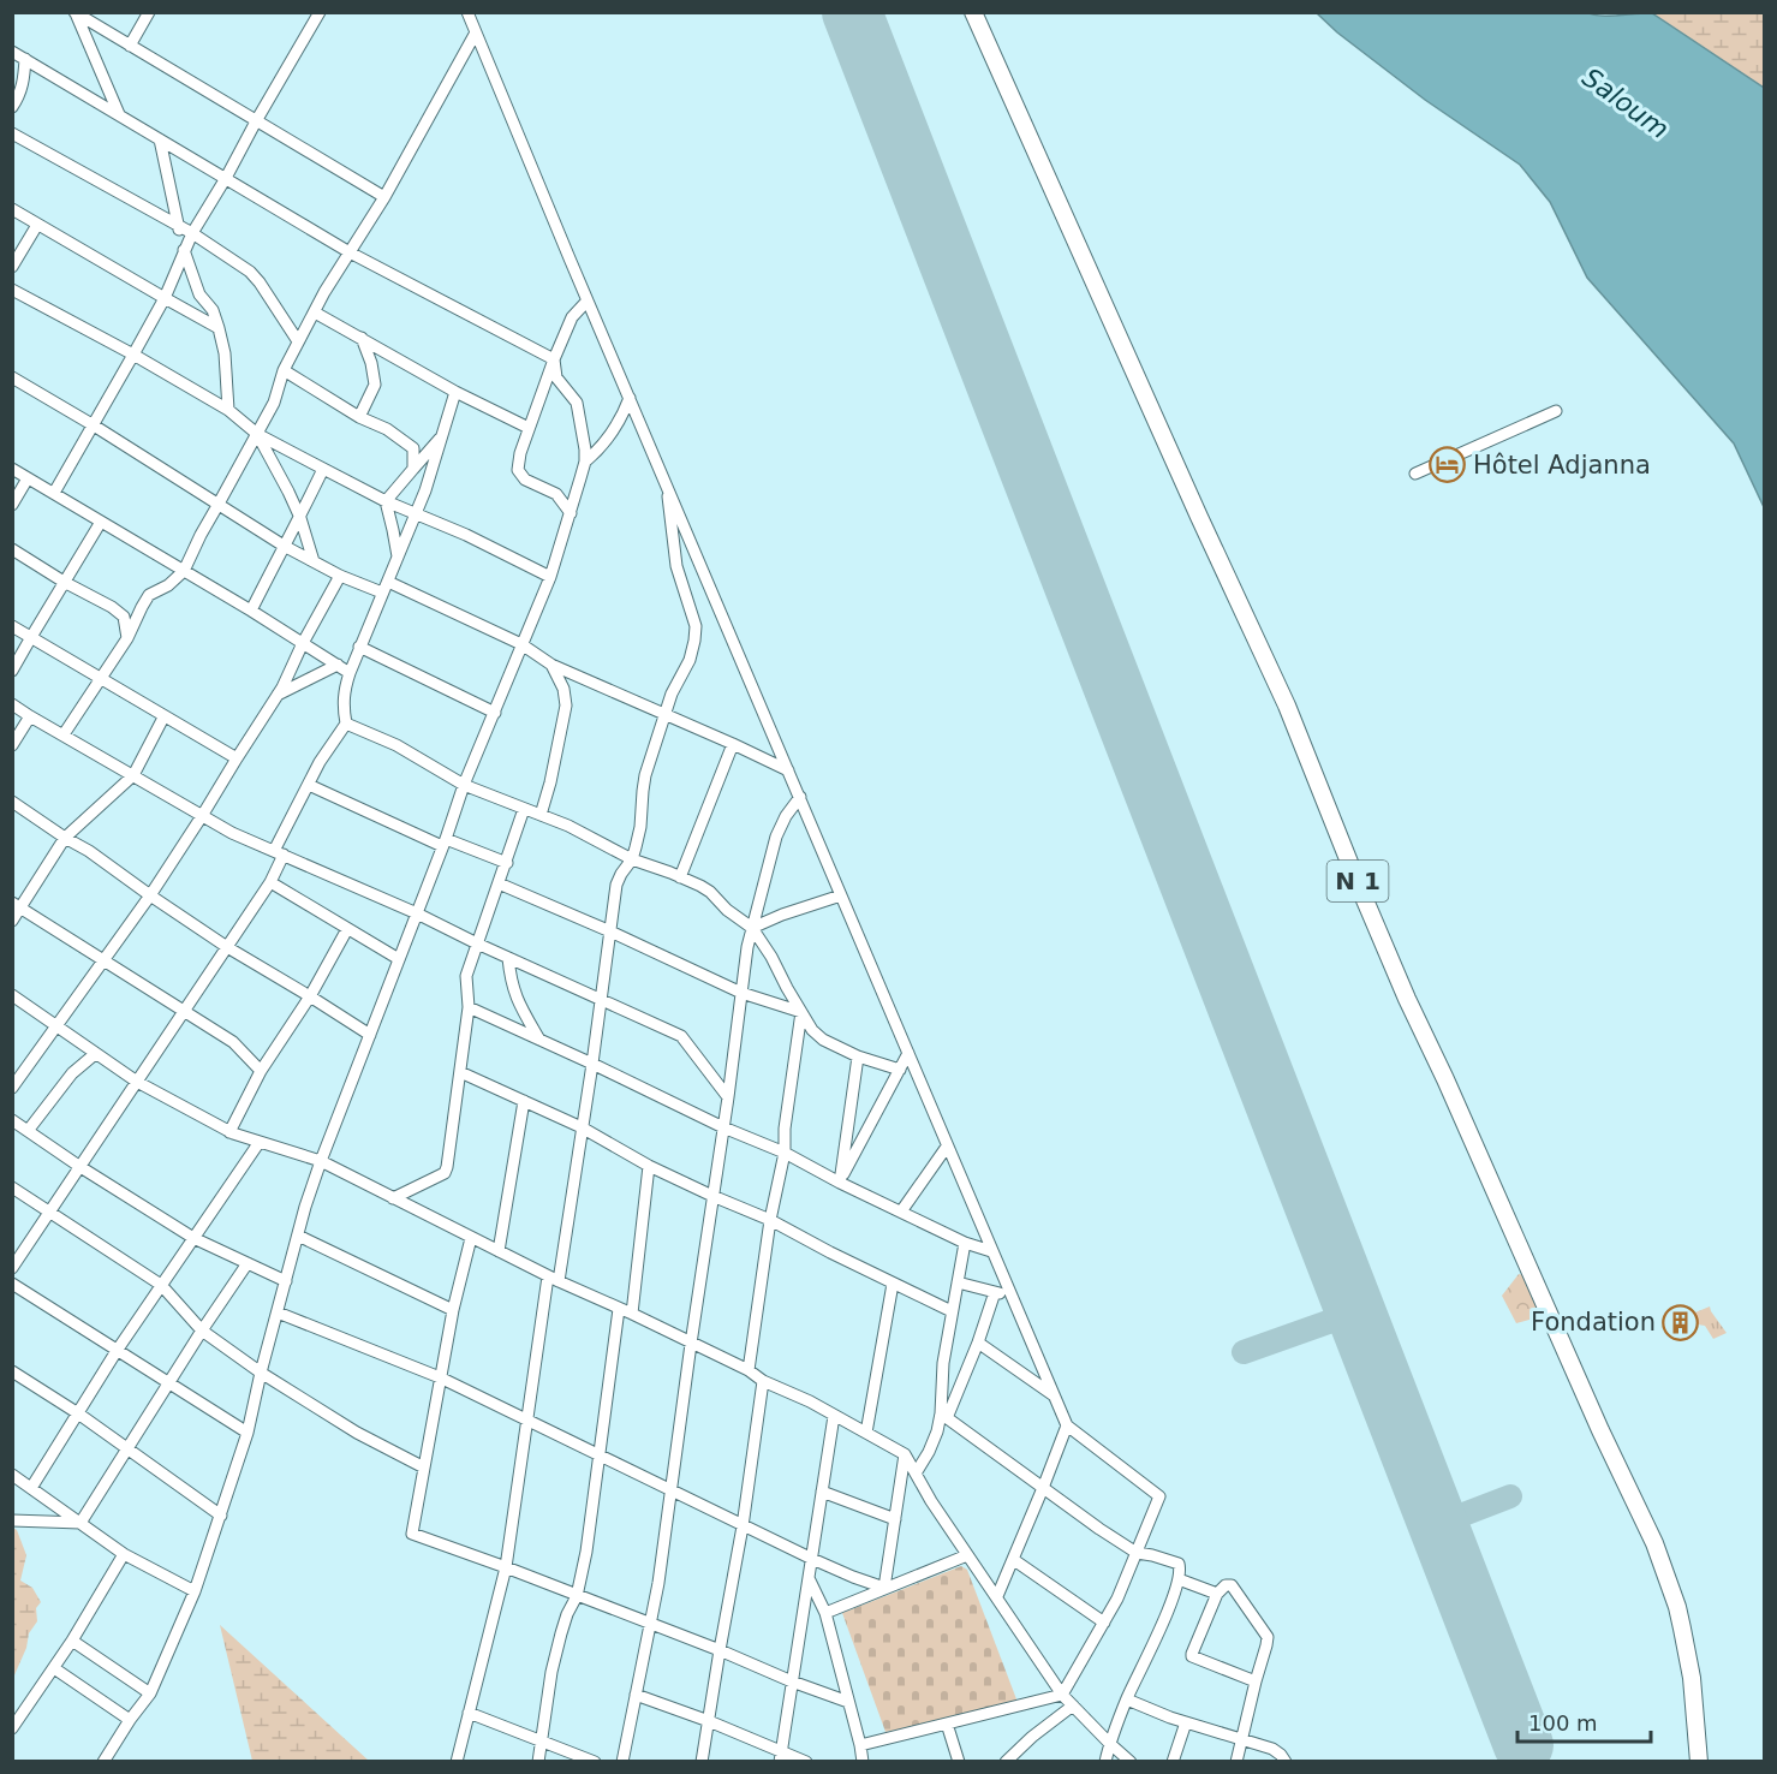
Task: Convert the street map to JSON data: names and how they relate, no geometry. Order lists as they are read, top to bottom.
{
  "streets": {
    "highway": ["N 1"]
  },
  "water": ["Saloum"],
  "places": {
    "hotel": ["Hôtel Adjanna"],
    "building": ["Fondation"]
  },
  "scale_bar": "100 m"
}
